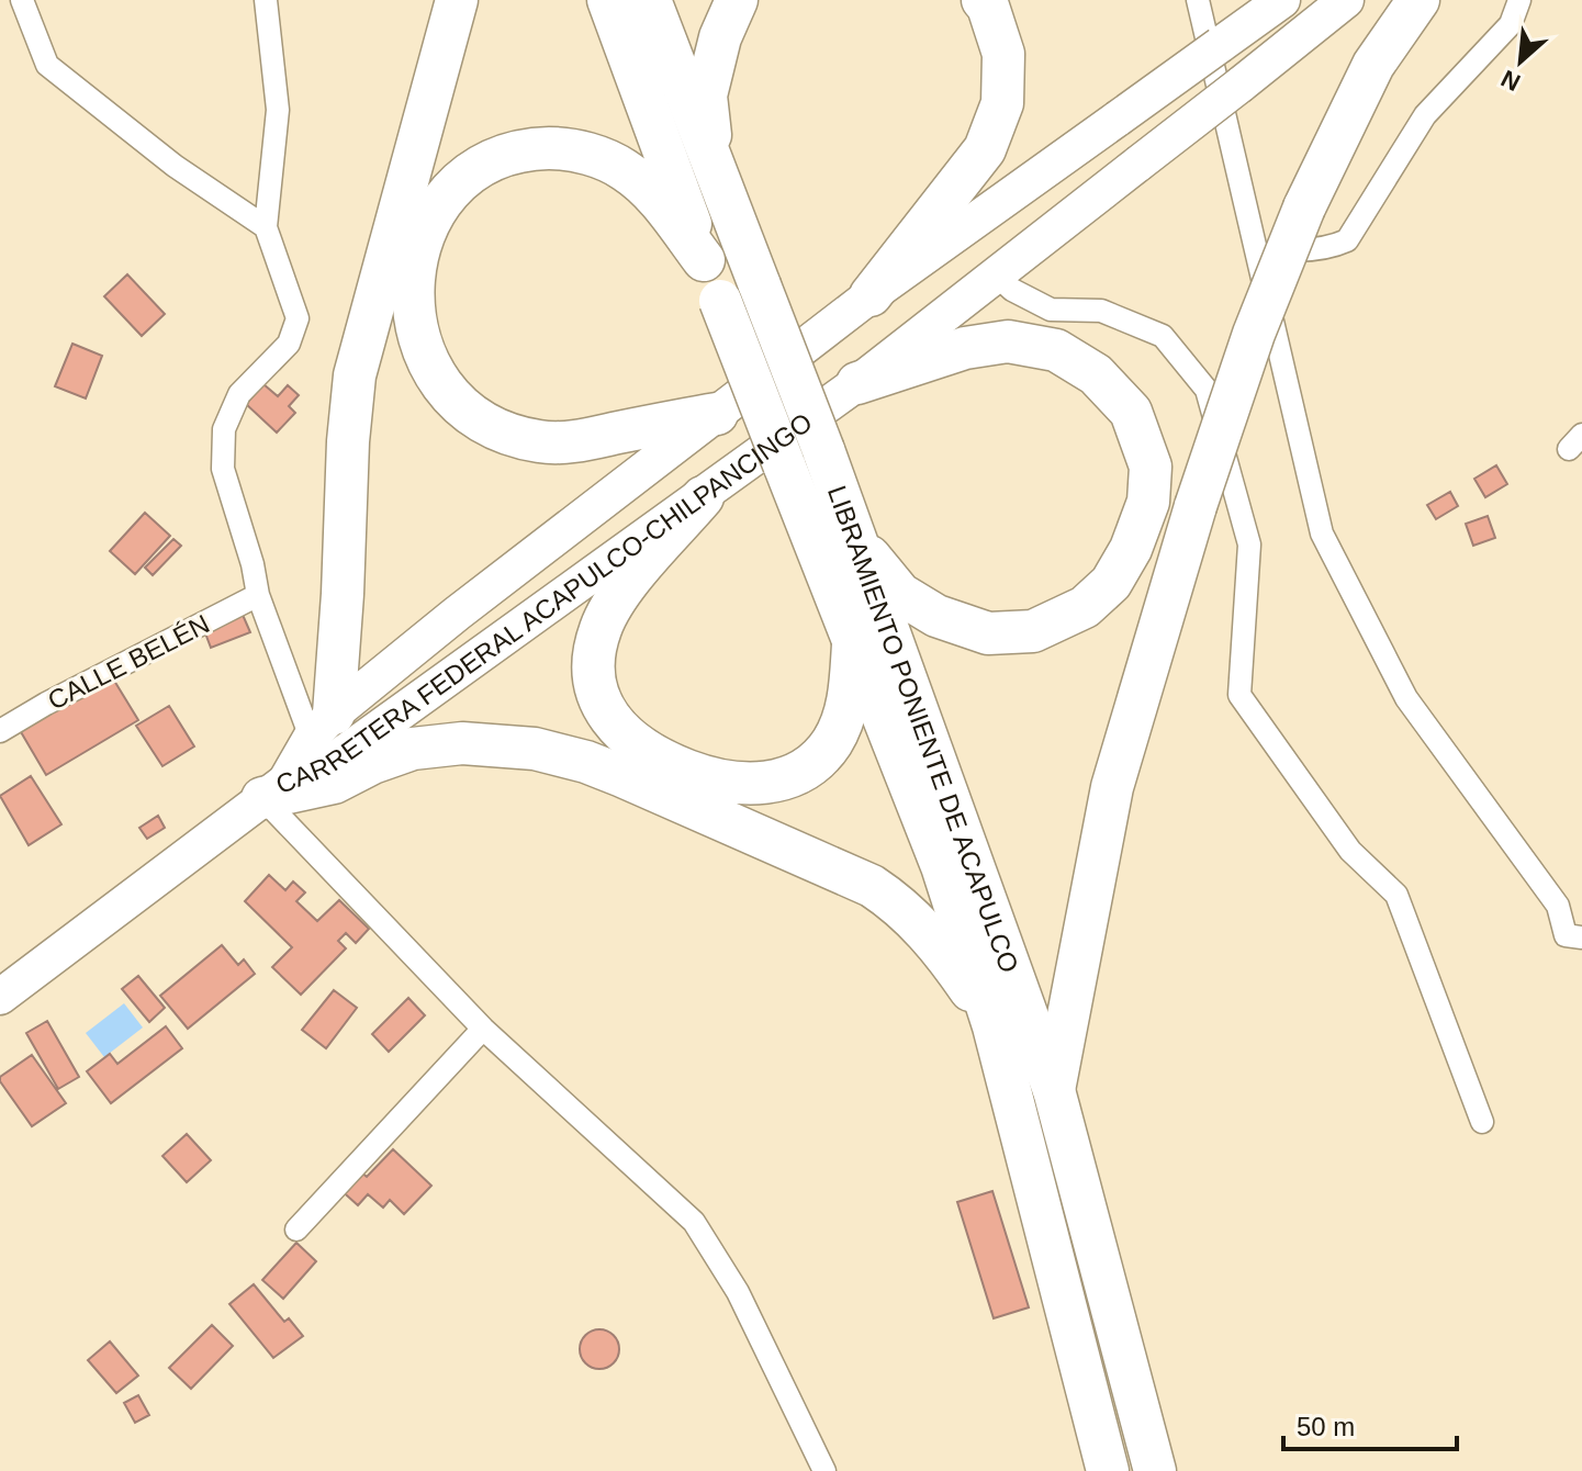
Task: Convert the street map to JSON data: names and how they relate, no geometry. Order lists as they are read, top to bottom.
{
  "streets": {
    "highway": ["LIBRAMIENTO PONIENTE DE ACAPULCO"],
    "main road": ["CARRETERA FEDERAL ACAPULCO-CHILPANCINGO"],
    "street": ["CALLE BELÉN"]
  },
  "scale_bar": "50 m",
  "north": "bottom left"
}
